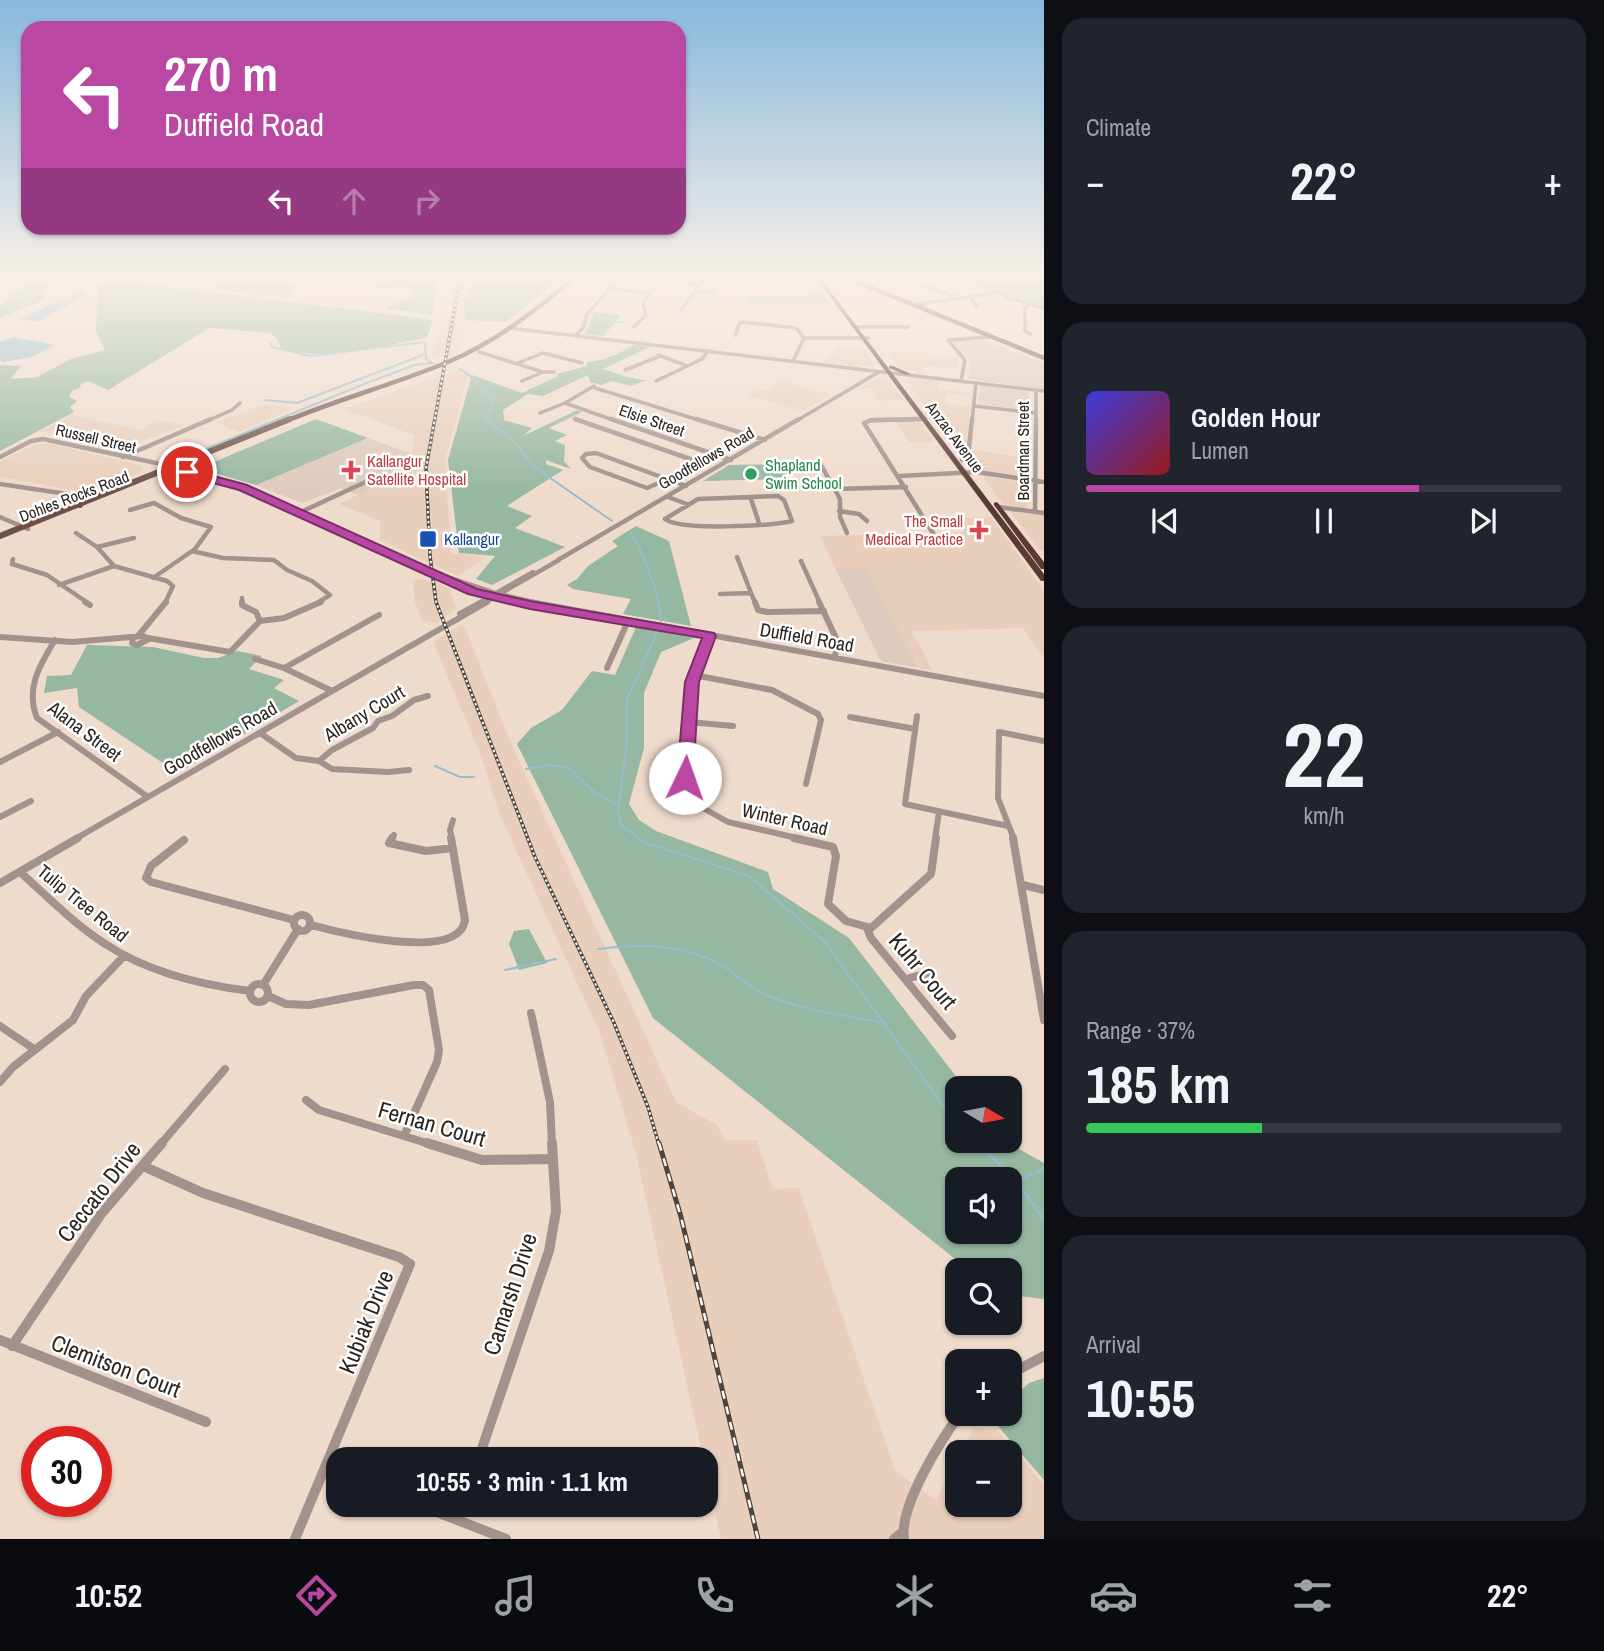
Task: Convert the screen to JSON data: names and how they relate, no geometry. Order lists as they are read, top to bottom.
{
  "streets": {
    "highway": ["Anzac Avenue"],
    "main road": ["Dohles Rocks Road"],
    "street": [
      "Elsie Street",
      "Russell Street",
      "Boardman Street",
      "Goodfellows Road",
      "Duffield Road",
      "Albany Court",
      "Alana Street",
      "Winter Road",
      "Tulip Tree Road",
      "Kuhr Court",
      "Fernan Court",
      "Ceccato Drive",
      "Camarsh Drive",
      "Kubiak Drive",
      "Clemitson Court"
    ]
  },
  "crossings": [
    ["Elsie Street", "Goodfellows Road"],
    ["Russell Street", "Dohles Rocks Road"],
    ["Russell Street", "Duffield Road"],
    ["Goodfellows Road", "Duffield Road"],
    ["Goodfellows Road", "Alana Street"],
    ["Goodfellows Road", "Tulip Tree Road"],
    ["Duffield Road", "Winter Road"],
    ["Winter Road", "Kuhr Court"],
    ["Fernan Court", "Camarsh Drive"],
    ["Ceccato Drive", "Kubiak Drive"],
    ["Ceccato Drive", "Clemitson Court"]
  ],
  "places": {
    "health": ["Kallangur Satellite Hospital", "The Small Medical Practice"],
    "other": ["Shapland Swim School"],
    "transit": ["Kallangur"]
  },
  "north": "right",
  "page": {
    "tile": [
      "Climate",
      ["22", "km/h"],
      ["Range · 37%", "185 km"],
      ["Arrival", "10:55"]
    ],
    "turn": ["270 m", "Duffield Road"],
    "heat": ["−", "22°", "+"],
    "song": ["Golden Hour", "Lumen"],
    "map_buttons": ["+", "−"],
    "limit": "30",
    "trip": "10:55 · 3 min · 1.1 km",
    "tabs": ["10:52", "22°"]
  }
}
